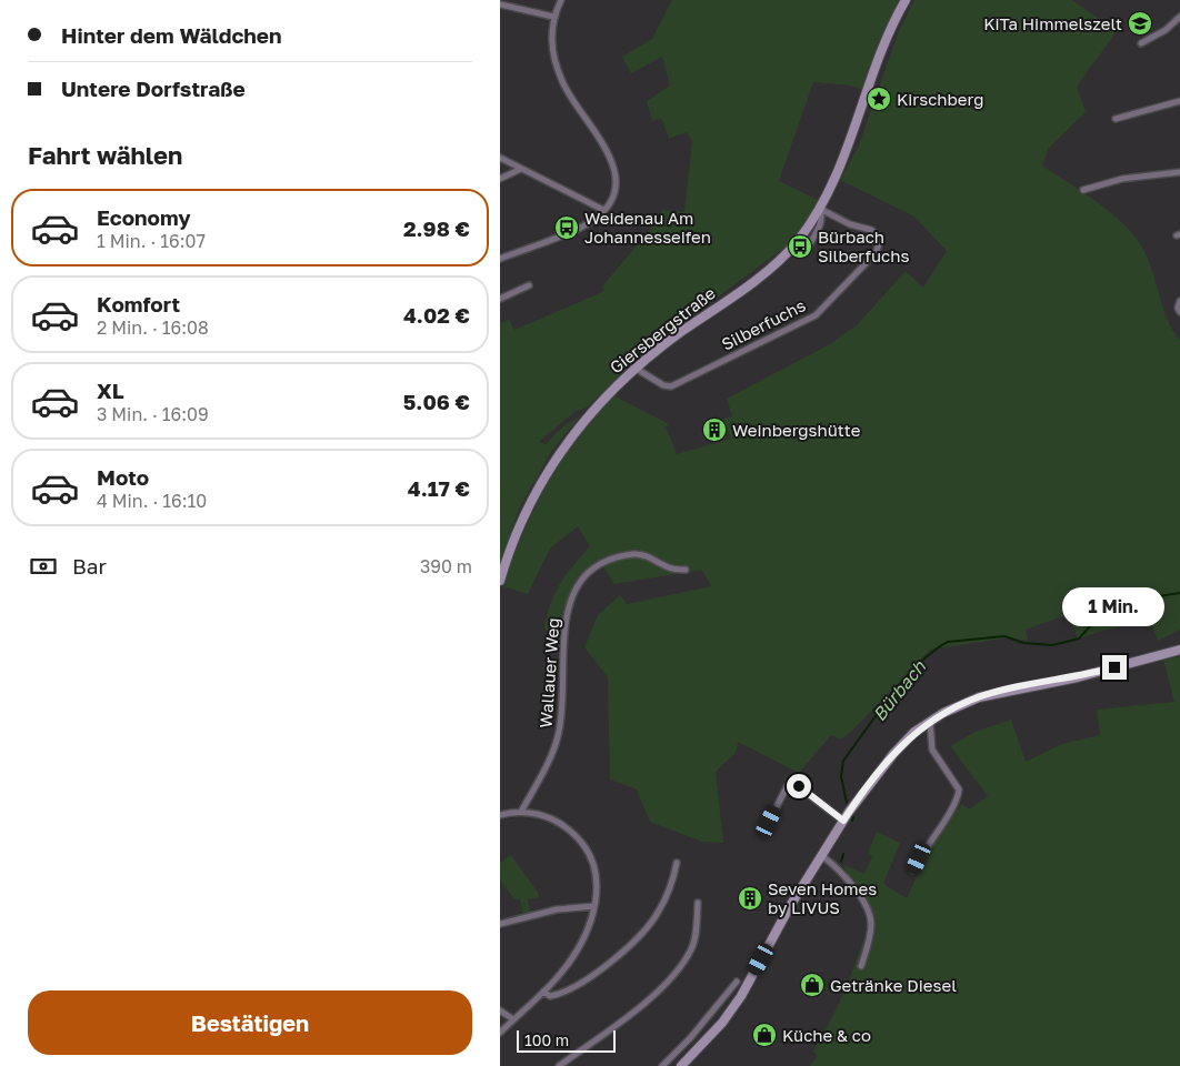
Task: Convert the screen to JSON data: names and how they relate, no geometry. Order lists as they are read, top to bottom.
{
  "streets": {
    "street": ["Silberfuchs", "Giersbergstraße", "Wallauer Weg"]
  },
  "crossings": [
    ["Silberfuchs", "Giersbergstraße"]
  ],
  "water": ["Bürbach"],
  "places": {
    "school or university": ["KiTa Himmelszelt"],
    "place": ["Kirschberg"],
    "bus stop": ["Weidenau Am Johannesseifen", "Bürbach Silberfuchs"],
    "building": ["Weinbergshütte", "Seven Homes by LIVUS"],
    "shop": ["Getränke Diesel", "Küche & co"]
  },
  "scale_bar": "100 m",
  "page": {
    "banner": ["Hinter dem Wäldchen", "Untere Dorfstraße"],
    "heading": "Fahrt wählen",
    "list": [
      {
        "name": "Economy",
        "note": "1 Min. · 16:07",
        "value": "2.98 €"
      },
      {
        "name": "Komfort",
        "note": "2 Min. · 16:08",
        "value": "4.02 €"
      },
      {
        "name": "XL",
        "note": "3 Min. · 16:09",
        "value": "5.06 €"
      },
      {
        "name": "Moto",
        "note": "4 Min. · 16:10",
        "value": "4.17 €"
      }
    ],
    "pay": ["Bar", "390 m"],
    "bubble": "1 Min.",
    "buttons": "Bestätigen",
    "scale": "100 m"
  }
}
